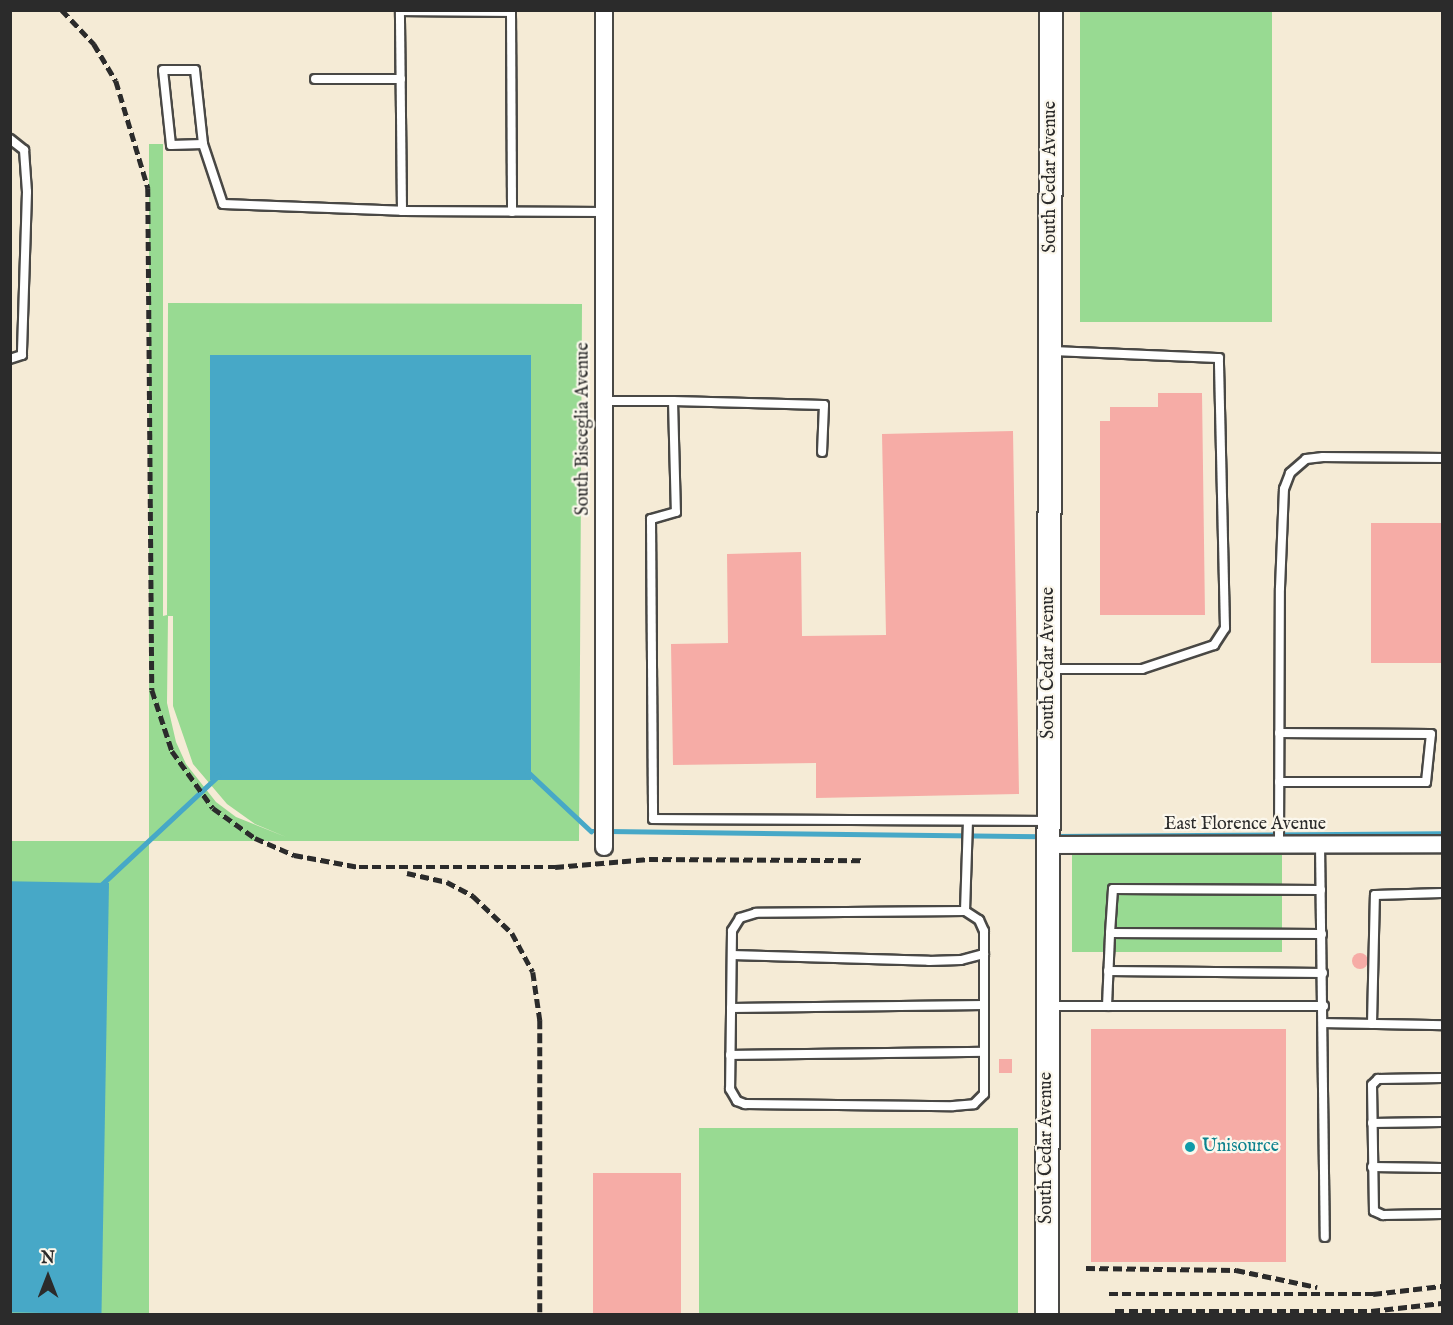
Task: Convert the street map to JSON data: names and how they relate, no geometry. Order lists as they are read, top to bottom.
{
  "streets": {
    "main road": ["South Cedar Avenue"],
    "street": ["South Bisceglia Avenue", "East Florence Avenue"]
  },
  "crossings": [
    ["South Cedar Avenue", "East Florence Avenue"]
  ],
  "places": ["Unisource"],
  "north": "top"
}
